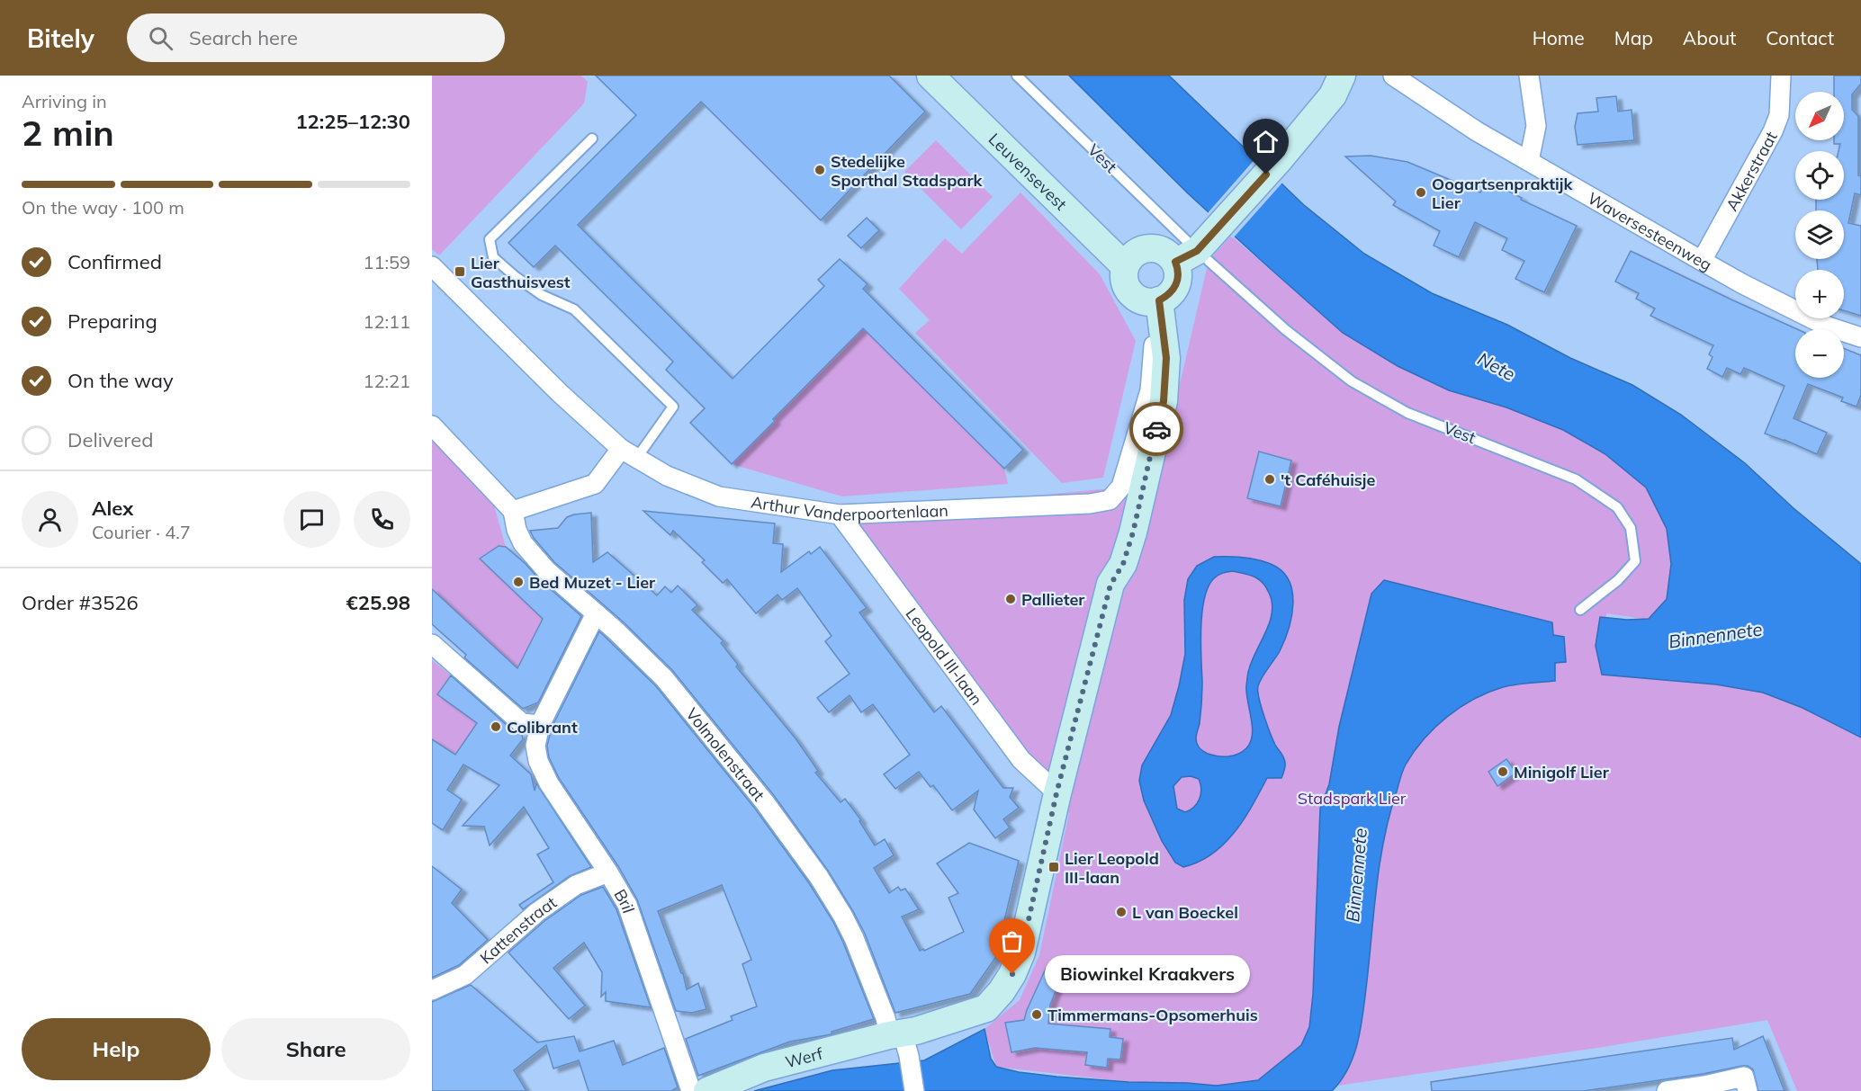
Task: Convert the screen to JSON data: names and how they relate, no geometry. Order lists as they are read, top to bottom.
{
  "streets": {
    "street": [
      "Leuvensevest",
      "Akkerstraat",
      "Waversesteenweg",
      "Arthur Vanderpoortenlaan",
      "Leopold III-laan",
      "Volmolenstraat",
      "Bril",
      "Kattenstraat",
      "Werf"
    ],
    "lane": ["Vest"]
  },
  "crossings": [
    ["Akkerstraat", "Waversesteenweg"],
    ["Arthur Vanderpoortenlaan", "Leopold III-laan"],
    ["Arthur Vanderpoortenlaan", "Werf"],
    ["Leopold III-laan", "Werf"],
    ["Volmolenstraat", "Bril"],
    ["Volmolenstraat", "Werf"],
    ["Bril", "Kattenstraat"]
  ],
  "water": ["Nete", "Binnennete"],
  "parks": ["Stadspark Lier"],
  "places": {
    "other": [
      "Stedelijke Sporthal Stadspark",
      "Oogartsenpraktijk Lier",
      "'t Caféhuisje",
      "Bed Muzet - Lier",
      "Pallieter",
      "Colibrant",
      "Minigolf Lier",
      "L van Boeckel",
      "Biowinkel Kraakvers",
      "Timmermans-Opsomerhuis"
    ],
    "transit": ["Lier Gasthuisvest", "Lier Leopold III-laan"]
  },
  "north": "bottom left",
  "page": {
    "header": "Bitely",
    "search": "Search here",
    "nav": [
      "Home",
      "Map",
      "About",
      "Contact"
    ],
    "heading": ["2 min", "Arriving in", "12:25–12:30"],
    "panel": [
      "Alex",
      "Courier · 4.7",
      "Order #3526",
      "€25.98"
    ],
    "map_buttons": ["+", "−"],
    "bar": "On the way · 100 m",
    "list": [
      ["Confirmed", "11:59"],
      ["Preparing", "12:11"],
      ["On the way", "12:21"],
      "Delivered"
    ],
    "bubble": "Biowinkel Kraakvers",
    "buttons": ["Help", "Share"]
  }
}
